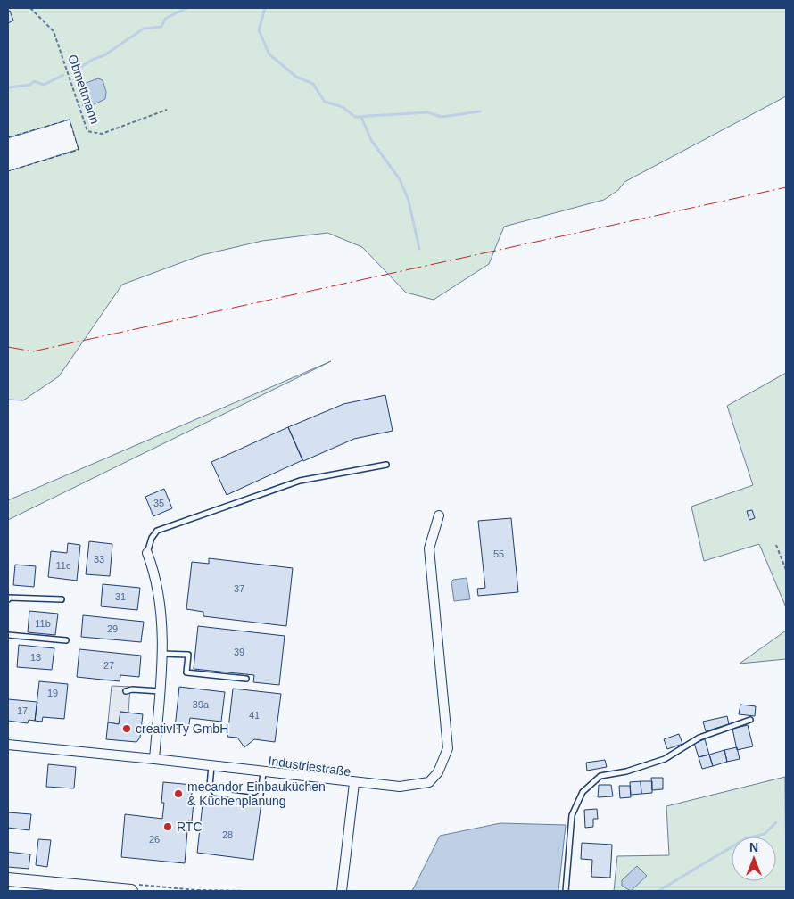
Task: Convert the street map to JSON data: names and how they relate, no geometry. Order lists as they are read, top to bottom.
{
  "streets": {
    "street": ["Industriestraße"],
    "path": ["Obmettmann"]
  },
  "places": ["creativITy GmbH", "mecandor Einbauküchen & Küchenplanung", "RTC"],
  "house_numbers": [
    "35",
    "55",
    "33",
    "11c",
    "37",
    "31",
    "11b",
    "29",
    "39",
    "13",
    "27",
    "19",
    "39a",
    "17",
    "41",
    "28",
    "26"
  ],
  "north": "top"
}
